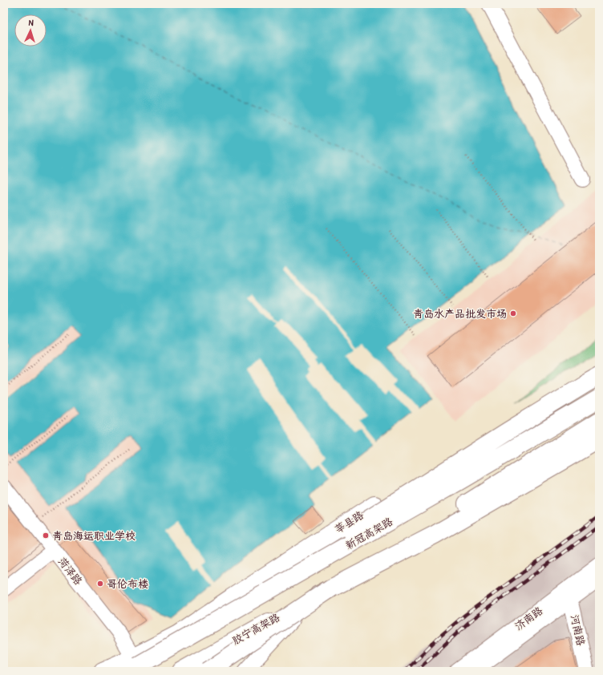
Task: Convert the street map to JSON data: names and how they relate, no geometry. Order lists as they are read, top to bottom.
{
  "streets": {
    "main road": ["莘县路", "新冠高架路", "胶宁高架路"],
    "street": ["菏泽路", "济南路", "河南路"]
  },
  "crossings": [
    ["莘县路", "新冠高架路"],
    ["莘县路", "菏泽路"],
    ["新冠高架路", "菏泽路"],
    ["济南路", "河南路"]
  ],
  "places": ["青岛水产品批发市场", "青岛海运职业学校", "哥伦布楼"],
  "north": "top"
}
